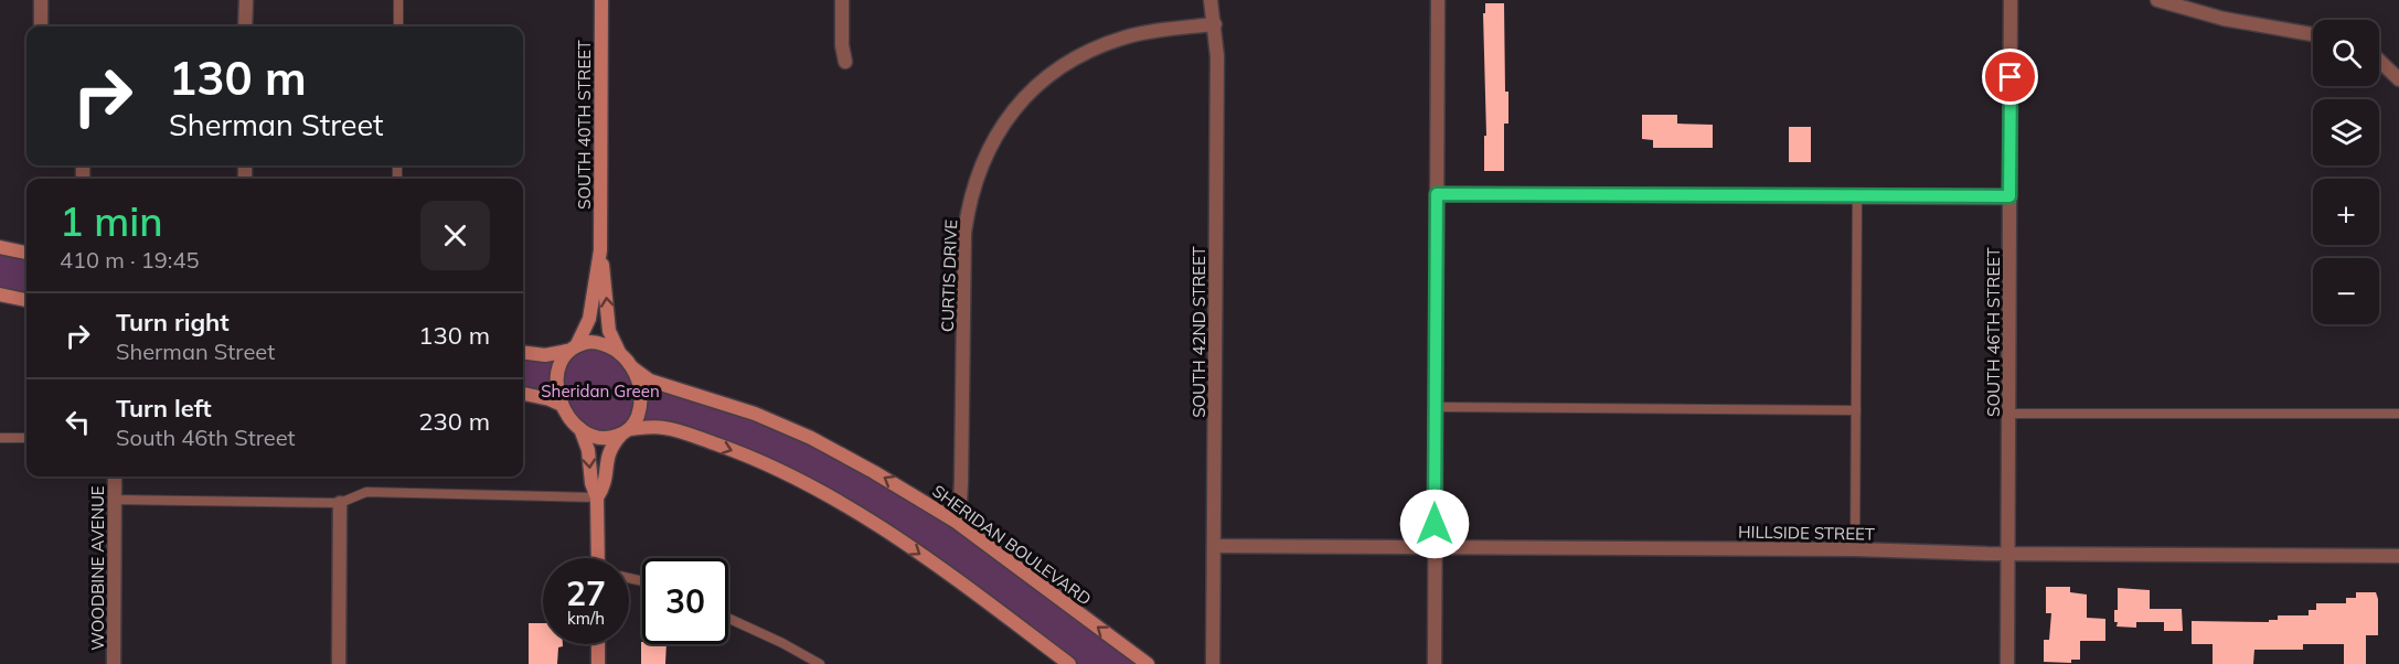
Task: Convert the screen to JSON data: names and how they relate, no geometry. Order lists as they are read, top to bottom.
{
  "streets": {
    "main road": ["SOUTH 40TH STREET", "SHERIDAN BOULEVARD"],
    "street": [
      "CURTIS DRIVE",
      "SOUTH 42ND STREET",
      "SOUTH 46TH STREET",
      "HILLSIDE STREET",
      "WOODBINE AVENUE"
    ]
  },
  "crossings": [
    ["SOUTH 40TH STREET", "SHERIDAN BOULEVARD"],
    ["CURTIS DRIVE", "SOUTH 42ND STREET"],
    ["CURTIS DRIVE", "SHERIDAN BOULEVARD"],
    ["SOUTH 42ND STREET", "HILLSIDE STREET"],
    ["SOUTH 46TH STREET", "HILLSIDE STREET"]
  ],
  "parks": ["Sheridan Green"],
  "page": {
    "map_buttons": ["+", "−"],
    "turn": ["130 m", "Sherman Street"],
    "heading": ["1 min", "410 m · 19:45"],
    "list": [
      {
        "name": "Turn right",
        "note": "Sherman Street",
        "value": "130 m"
      },
      {
        "name": "Turn left",
        "note": "South 46th Street",
        "value": "230 m"
      }
    ],
    "speed": "27 km/h",
    "limit": "30"
  }
}
